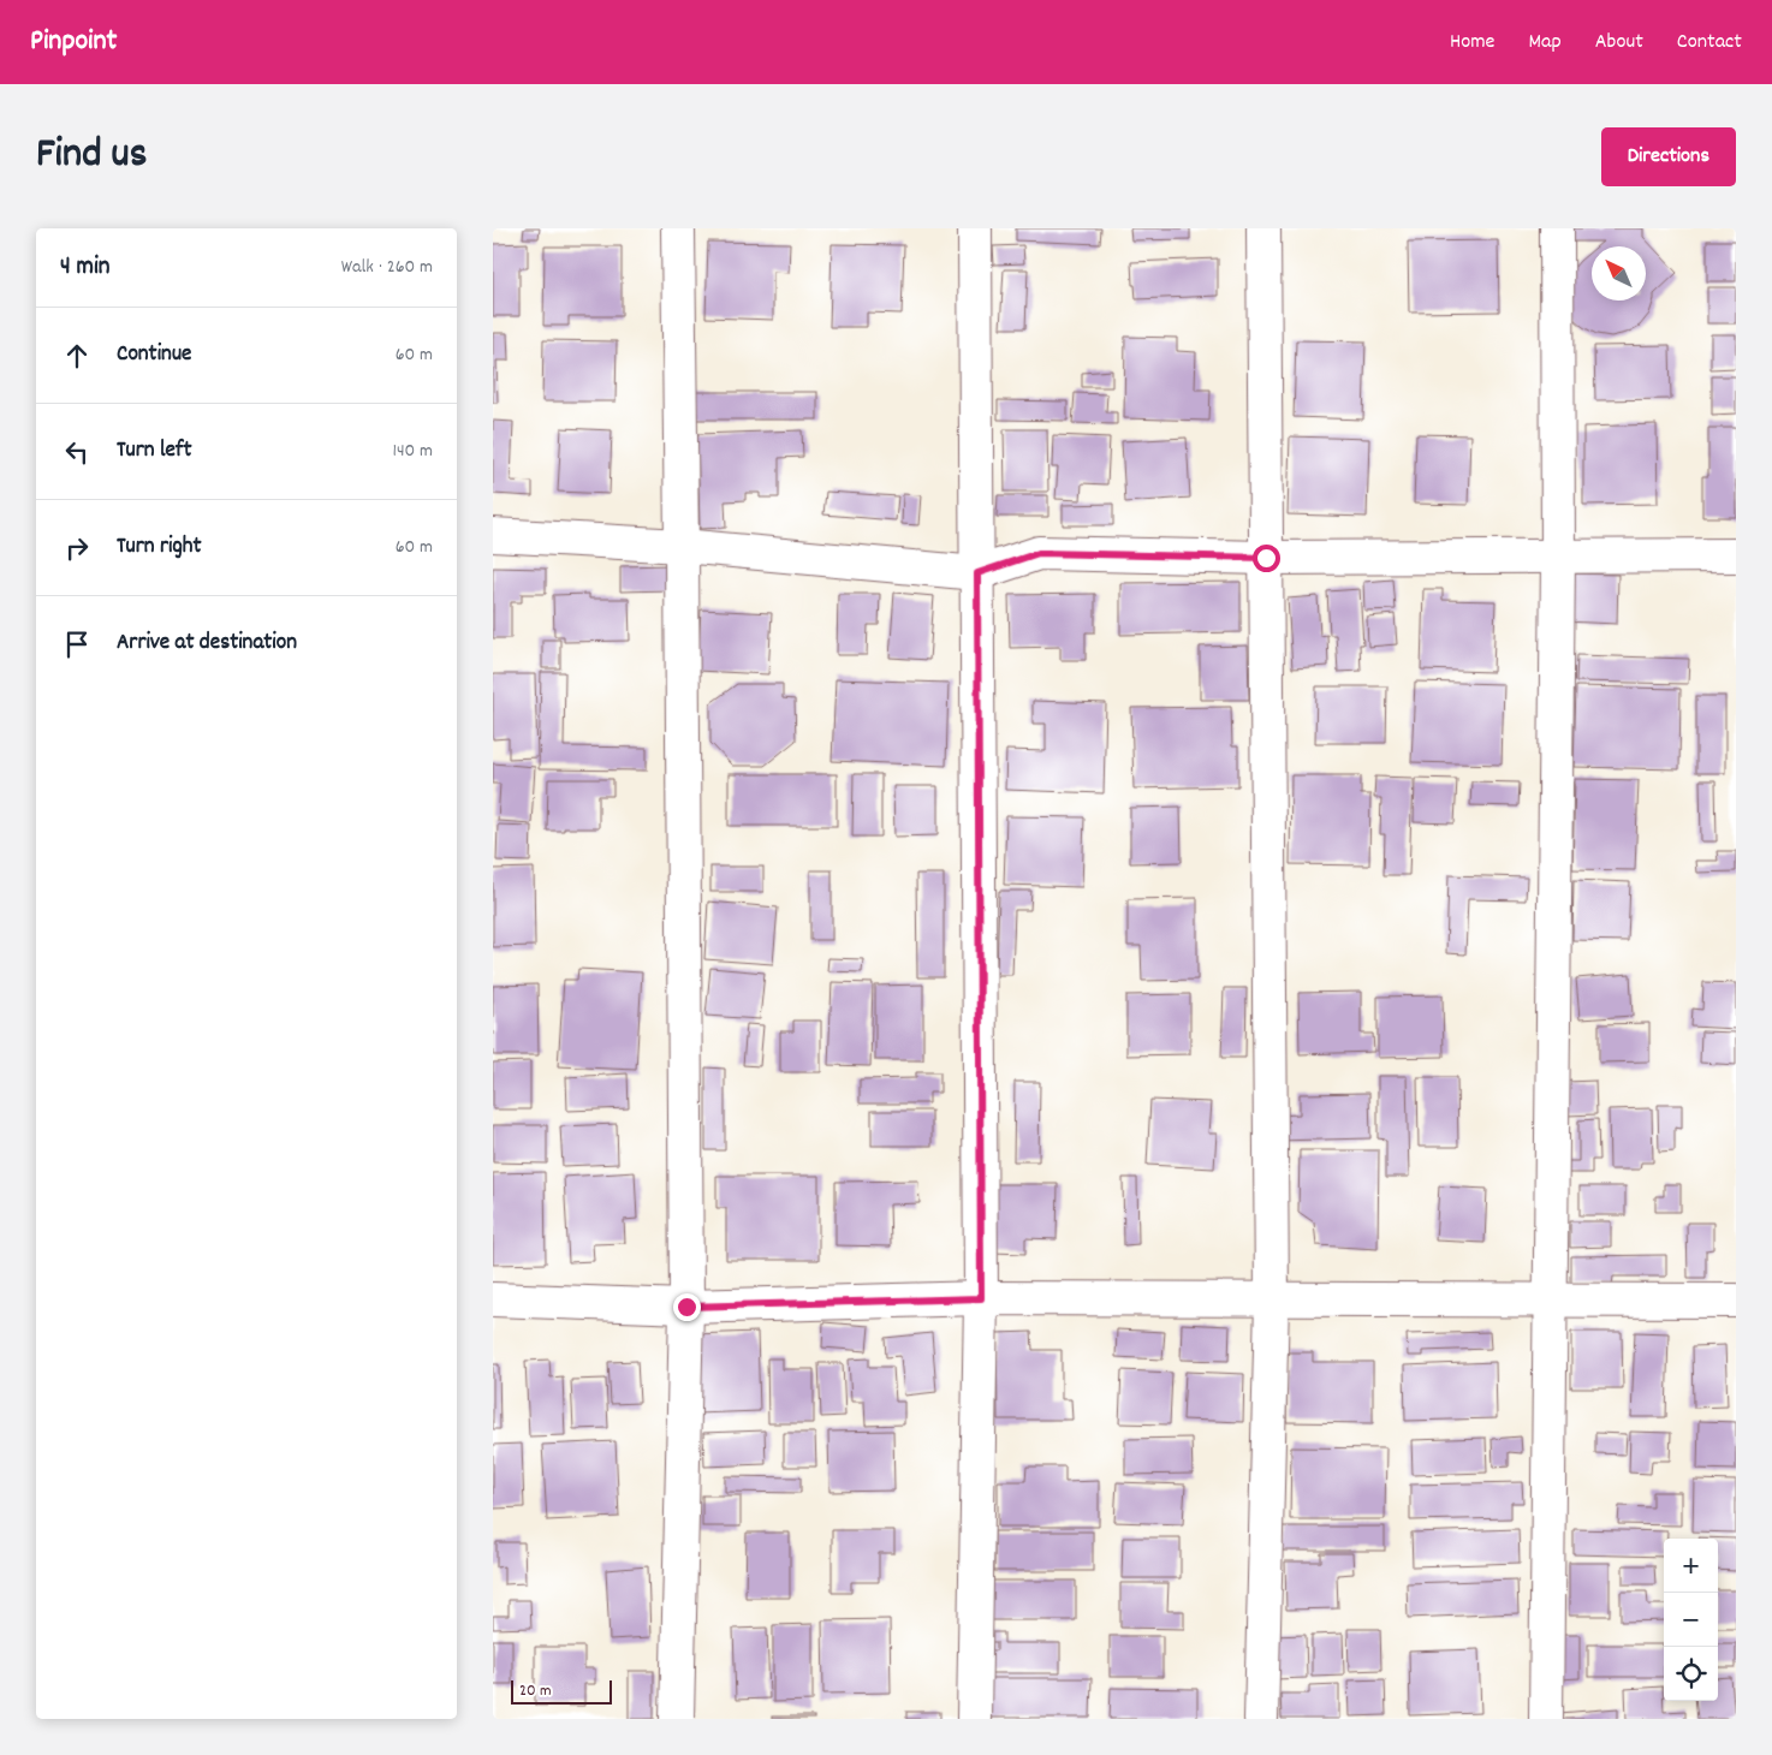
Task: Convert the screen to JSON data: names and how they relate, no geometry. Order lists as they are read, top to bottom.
{
  "scale_bar": "20 m",
  "north": "top left",
  "page": {
    "header": "Pinpoint",
    "nav": [
      "Home",
      "Map",
      "About",
      "Contact"
    ],
    "title": "Find us",
    "buttons": "Directions",
    "heading": ["4 min", "Walk · 260 m"],
    "list": [
      ["Continue", "60 m"],
      ["Turn left", "140 m"],
      ["Turn right", "60 m"],
      "Arrive at destination"
    ],
    "map_buttons": ["+", "−"],
    "scale": "20 m"
  }
}
